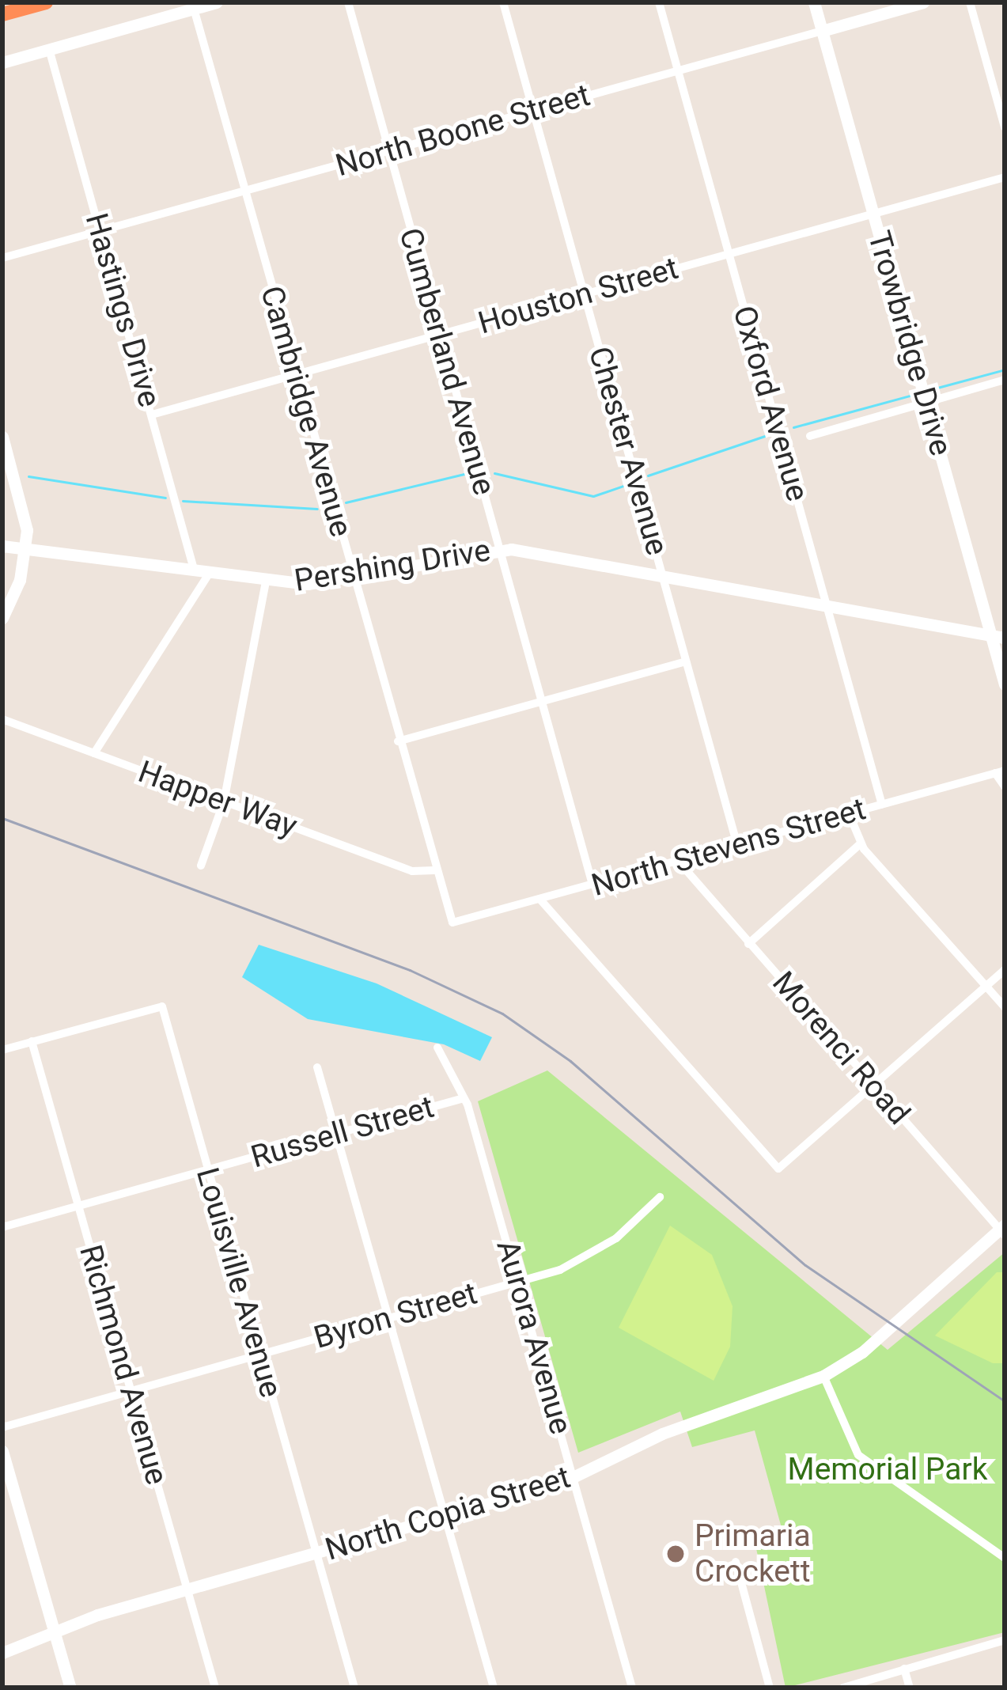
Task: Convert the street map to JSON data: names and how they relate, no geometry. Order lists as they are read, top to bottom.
{
  "streets": {
    "main road": [
      "North Boone Street",
      "Trowbridge Drive",
      "Pershing Drive",
      "North Copia Street"
    ],
    "street": [
      "Houston Street",
      "Hastings Drive",
      "Cumberland Avenue",
      "Oxford Avenue",
      "Cambridge Avenue",
      "Chester Avenue",
      "Happer Way",
      "North Stevens Street",
      "Morenci Road",
      "Russell Street",
      "Louisville Avenue",
      "Byron Street",
      "Aurora Avenue",
      "Richmond Avenue"
    ]
  },
  "crossings": [
    ["North Boone Street", "Hastings Drive"],
    ["North Boone Street", "Trowbridge Drive"],
    ["North Boone Street", "Cumberland Avenue"],
    ["North Boone Street", "Oxford Avenue"],
    ["North Boone Street", "Cambridge Avenue"],
    ["North Boone Street", "Chester Avenue"],
    ["Houston Street", "Hastings Drive"],
    ["Houston Street", "Trowbridge Drive"],
    ["Houston Street", "Cumberland Avenue"],
    ["Houston Street", "Oxford Avenue"],
    ["Houston Street", "Cambridge Avenue"],
    ["Houston Street", "Chester Avenue"],
    ["Hastings Drive", "Pershing Drive"],
    ["Trowbridge Drive", "Pershing Drive"],
    ["Cumberland Avenue", "Pershing Drive"],
    ["Cumberland Avenue", "North Stevens Street"],
    ["Oxford Avenue", "Pershing Drive"],
    ["Oxford Avenue", "North Stevens Street"],
    ["Cambridge Avenue", "Pershing Drive"],
    ["Cambridge Avenue", "Happer Way"],
    ["Cambridge Avenue", "North Stevens Street"],
    ["Chester Avenue", "Pershing Drive"],
    ["Chester Avenue", "North Stevens Street"],
    ["North Stevens Street", "Morenci Road"],
    ["Morenci Road", "North Copia Street"],
    ["Russell Street", "Louisville Avenue"],
    ["Russell Street", "Aurora Avenue"],
    ["Russell Street", "Richmond Avenue"],
    ["Louisville Avenue", "Byron Street"],
    ["Louisville Avenue", "Richmond Avenue"],
    ["Louisville Avenue", "North Copia Street"],
    ["Byron Street", "Aurora Avenue"],
    ["Byron Street", "Richmond Avenue"],
    ["Aurora Avenue", "North Copia Street"],
    ["Richmond Avenue", "North Copia Street"]
  ],
  "parks": ["Memorial Park"],
  "places": ["Primaria Crockett"]
}
